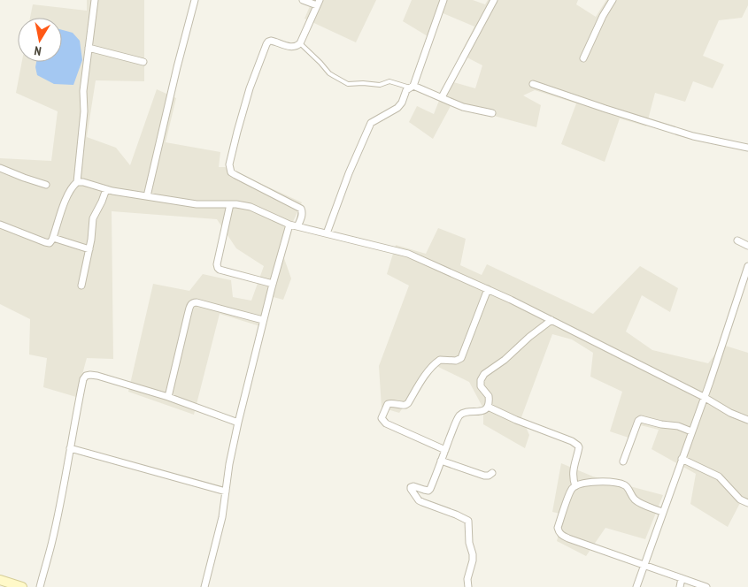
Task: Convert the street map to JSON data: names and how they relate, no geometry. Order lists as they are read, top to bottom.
{
  "north": "bottom"
}
